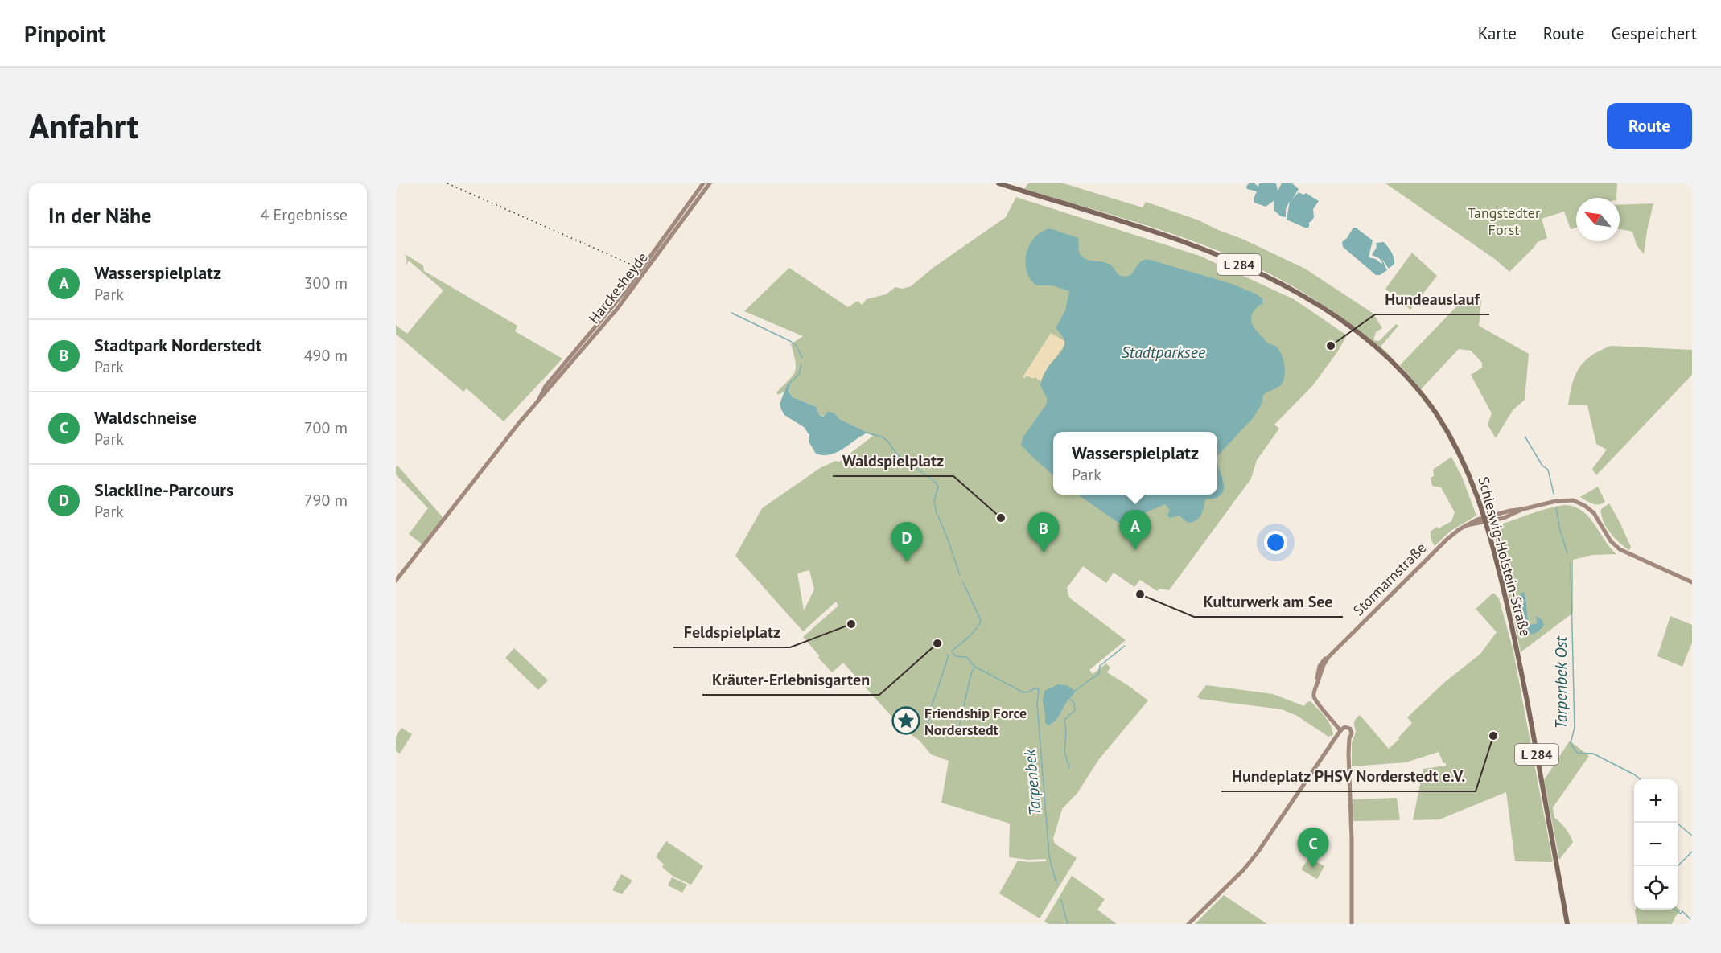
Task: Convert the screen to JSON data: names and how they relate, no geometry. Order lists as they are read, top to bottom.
{
  "streets": {
    "main road": [
      "L 284",
      "Harckesheyde",
      "Schleswig-Holstein-Straße",
      "Stormarnstraße"
    ]
  },
  "crossings": [
    ["Schleswig-Holstein-Straße", "Stormarnstraße"]
  ],
  "water": ["Stadtparksee", "Tarpenbek Ost", "Tarpenbek"],
  "parks": ["Tangstedter Forst"],
  "places": {
    "other": [
      "Hundeauslauf",
      "Waldspielplatz",
      "Kulturwerk am See",
      "Feldspielplatz",
      "Kräuter-Erlebnisgarten",
      "Hundeplatz PHSV Norderstedt e.V."
    ],
    "place": ["Friendship Force Norderstedt"]
  },
  "north": "top left",
  "page": {
    "header": "Pinpoint",
    "nav": ["Karte", "Route", "Gespeichert"],
    "buttons": "Route",
    "title": "Anfahrt",
    "heading": ["In der Nähe", "4 Ergebnisse"],
    "list": [
      {
        "mark": "A",
        "name": "Wasserspielplatz",
        "note": "Park",
        "value": "300 m"
      },
      {
        "mark": "B",
        "name": "Stadtpark Norderstedt",
        "note": "Park",
        "value": "490 m"
      },
      {
        "mark": "C",
        "name": "Waldschneise",
        "note": "Park",
        "value": "700 m"
      },
      {
        "mark": "D",
        "name": "Slackline-Parcours",
        "note": "Park",
        "value": "790 m"
      }
    ],
    "popup": ["Wasserspielplatz", "Park"],
    "pins": [
      "A",
      "B",
      "D",
      "C"
    ],
    "map_buttons": ["+", "−"]
  }
}
